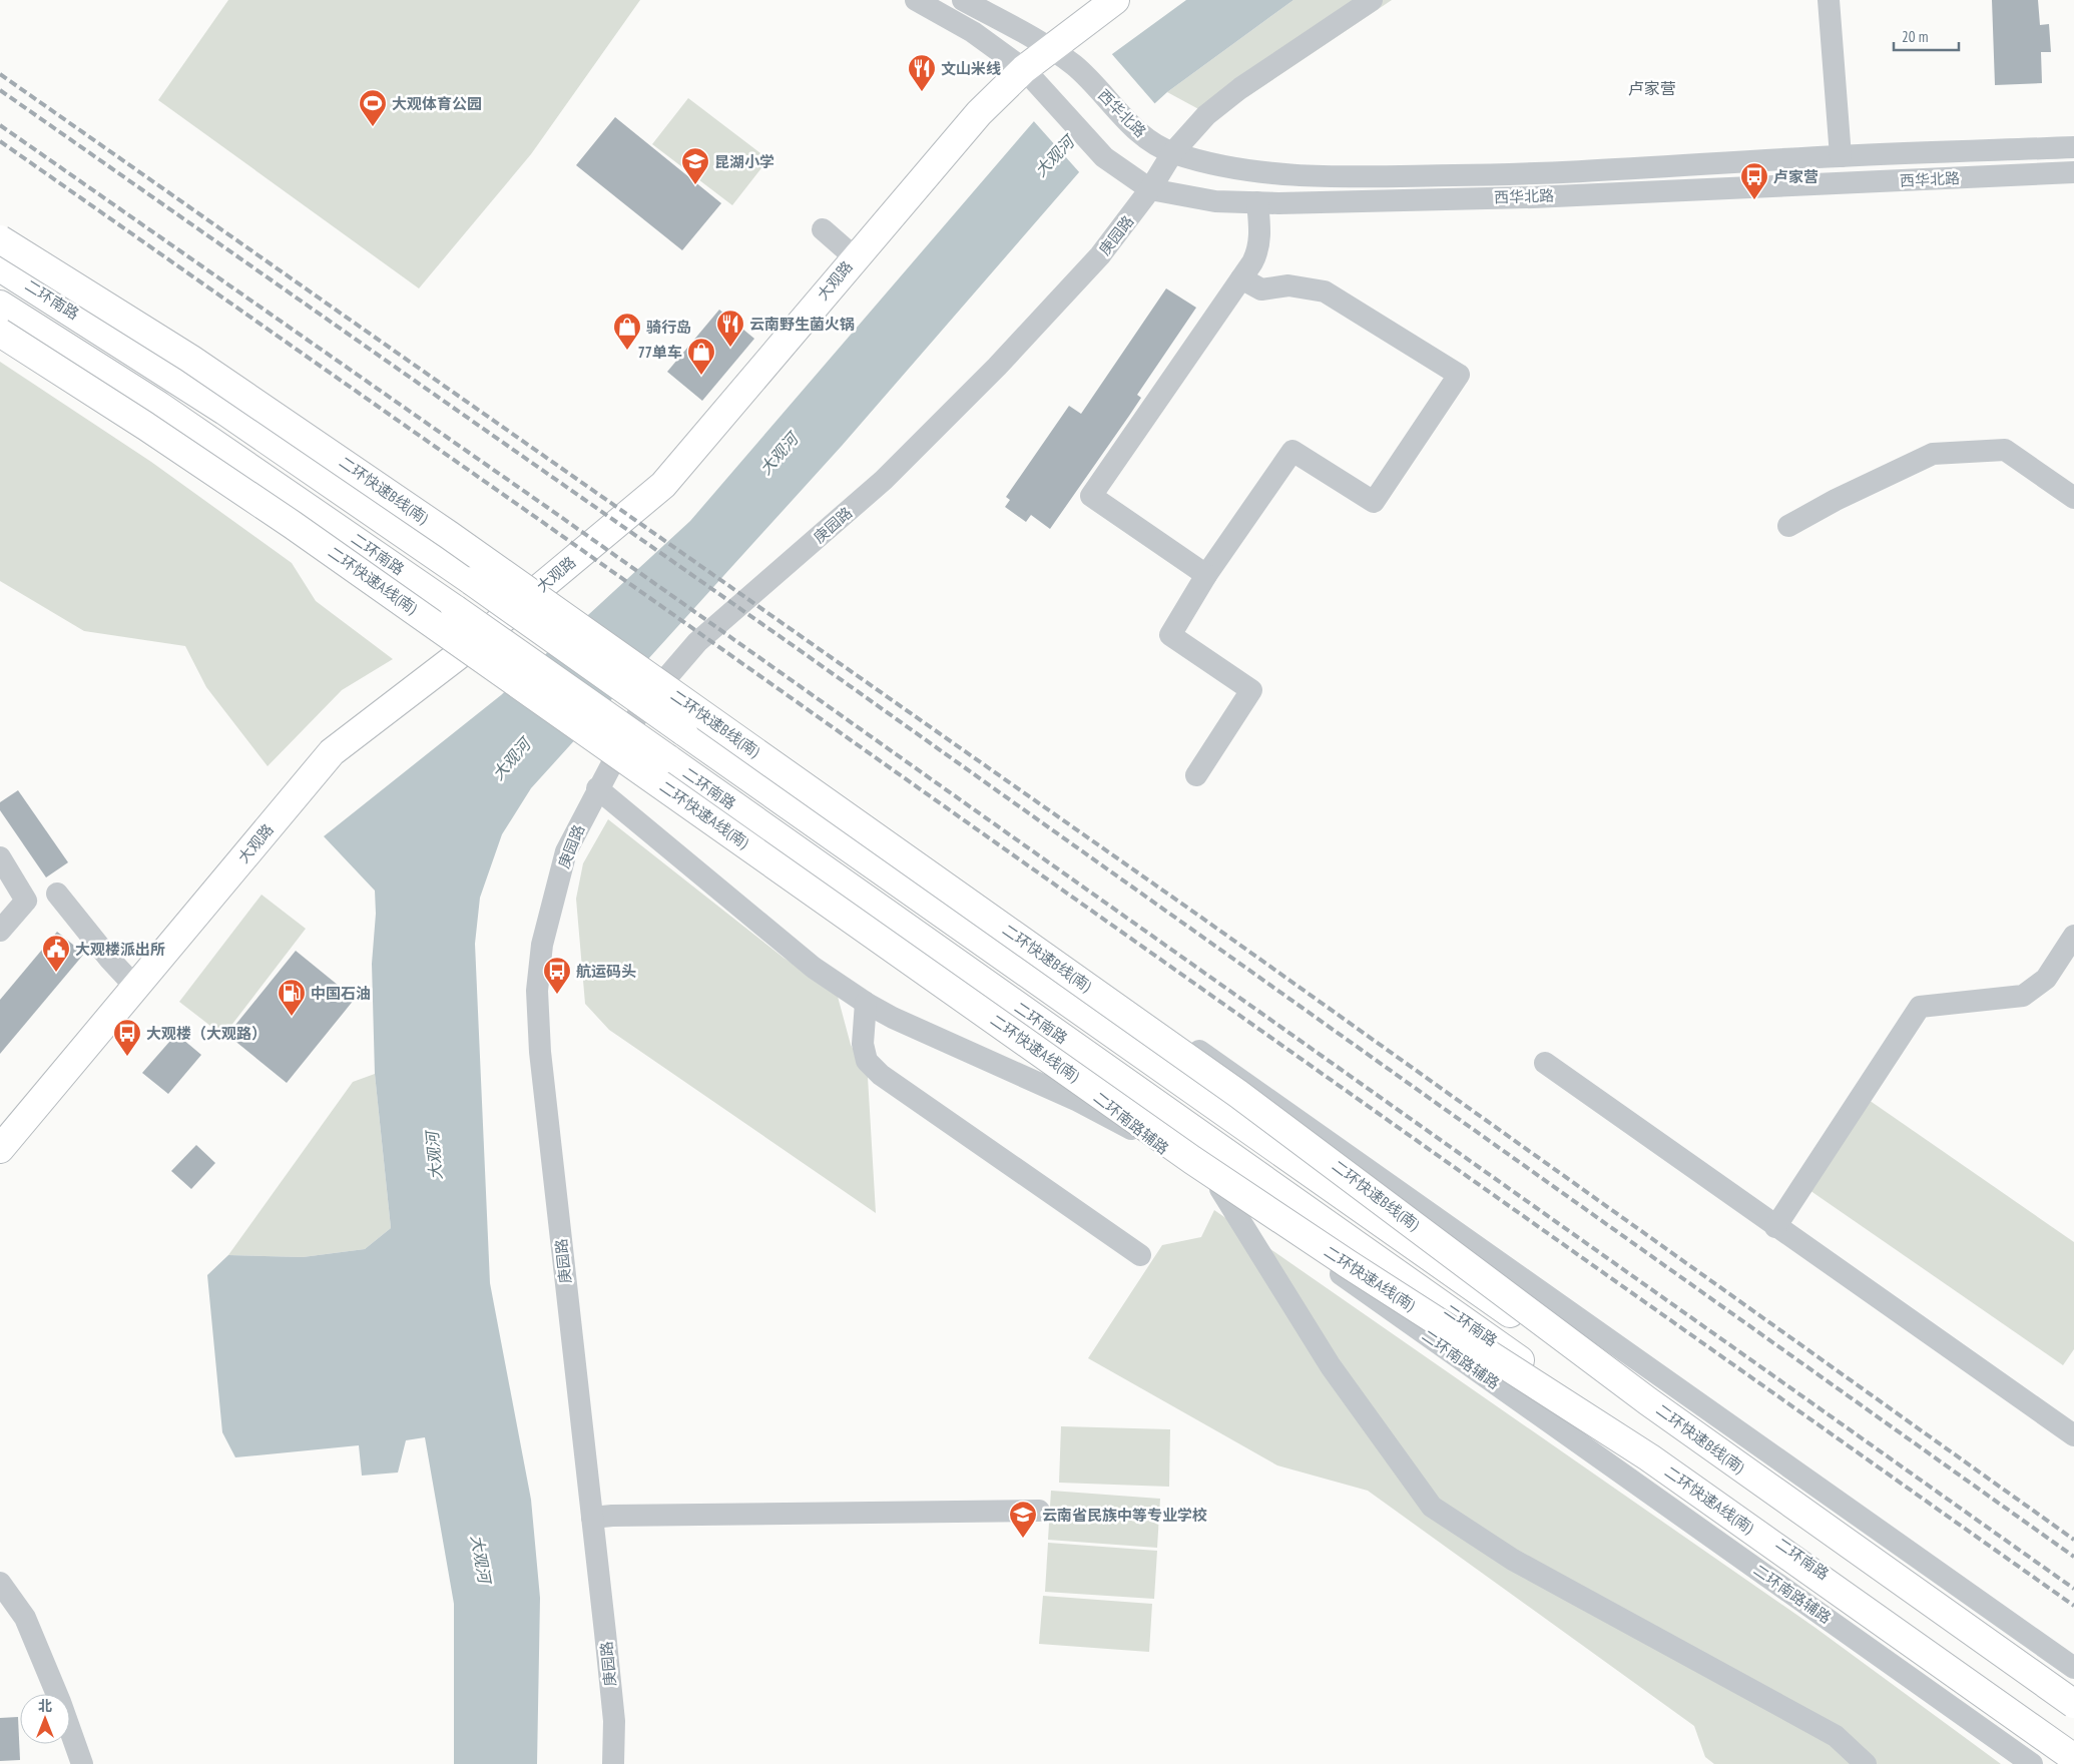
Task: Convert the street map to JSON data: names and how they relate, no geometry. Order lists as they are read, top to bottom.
{
  "streets": {
    "main road": [
      "大观路",
      "二环南路",
      "二环快速B线(南)",
      "二环快速A线(南)"
    ],
    "street": ["西华北路", "庚园路", "二环南路辅路"]
  },
  "crossings": [
    ["西华北路", "庚园路"],
    ["西华北路", "大观路"],
    ["二环南路", "二环南路辅路"]
  ],
  "districts": ["卢家营"],
  "water": ["大观河"],
  "places": {
    "restaurant": ["文山米线", "云南野生菌火锅"],
    "sports": ["大观体育公园"],
    "school or university": ["昆湖小学", "云南省民族中等专业学校"],
    "bus stop": ["卢家营", "航运码头", "大观楼（大观路）"],
    "shop": ["骑行岛", "77单车"],
    "public building": ["大观楼派出所"],
    "fuel station": ["中国石油"]
  },
  "scale_bar": "20 m",
  "north": "top"
}
